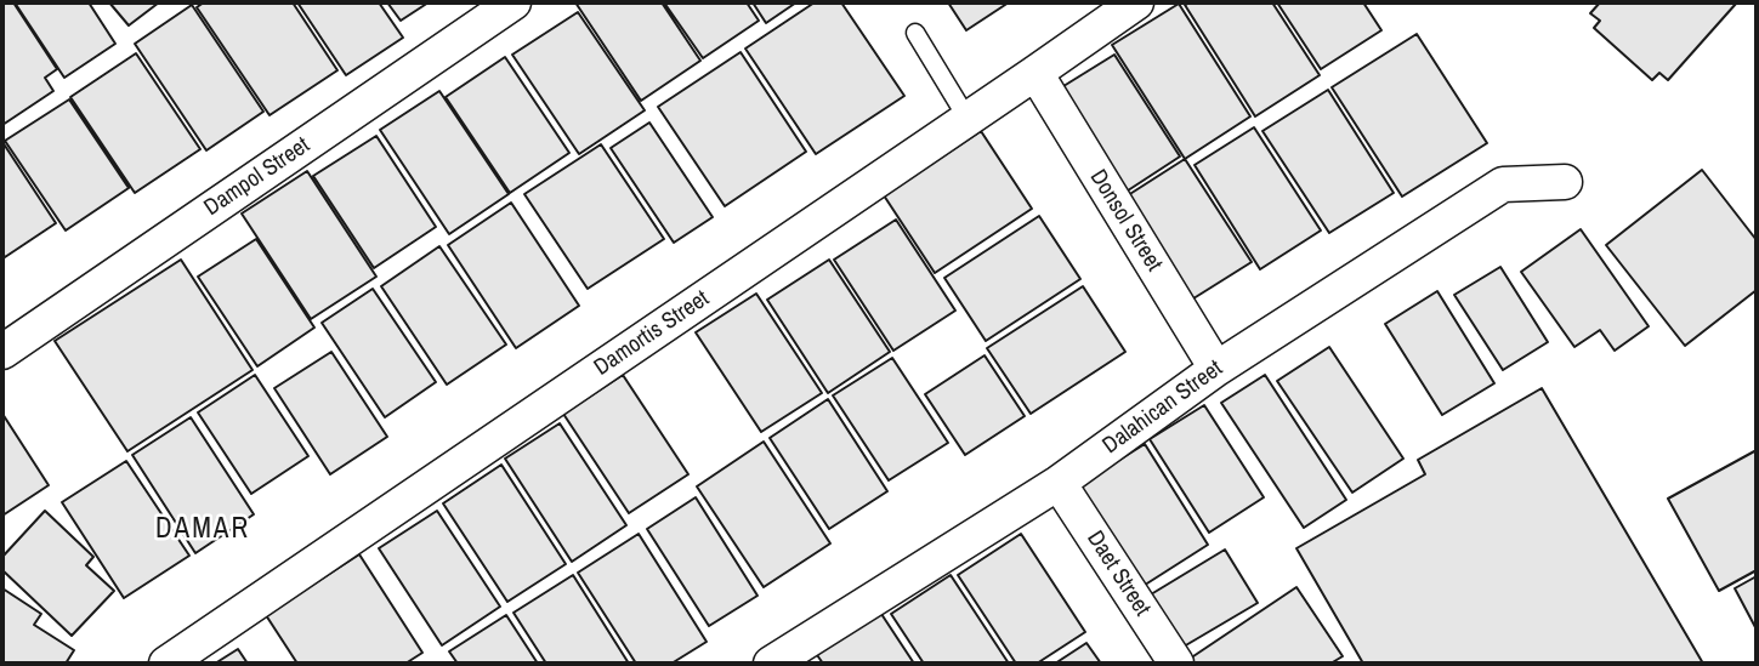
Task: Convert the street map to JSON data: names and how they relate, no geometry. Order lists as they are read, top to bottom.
{
  "streets": {
    "street": [
      "Dampol Street",
      "Donsol Street",
      "Damortis Street",
      "Dalahican Street",
      "Daet Street"
    ]
  },
  "crossings": [
    ["Donsol Street", "Damortis Street"],
    ["Donsol Street", "Dalahican Street"],
    ["Dalahican Street", "Daet Street"]
  ],
  "districts": ["DAMAR"]
}
